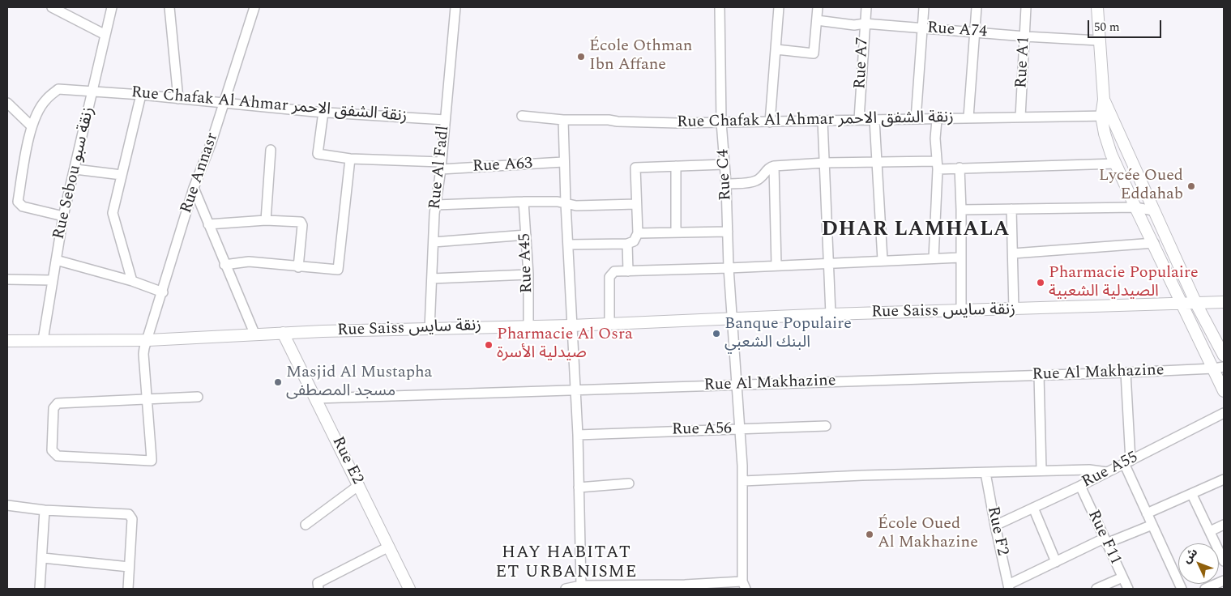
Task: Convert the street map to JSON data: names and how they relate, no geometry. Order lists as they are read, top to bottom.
{
  "streets": {
    "street": [
      "Rue A74",
      "Rue A1",
      "Rue A7",
      "Rue Chafak Al Ahmar زنقة الشفق الاحمر",
      "Rue A63",
      "Rue Al Fadl",
      "Rue Sebou زنقة سبو",
      "Rue Annasr",
      "Rue C4",
      "Rue A45",
      "Rue Saiss زنقة سايس",
      "Rue Al Makhazine",
      "Rue A56",
      "Rue E2",
      "Rue A55",
      "Rue F2",
      "Rue F11"
    ]
  },
  "crossings": [
    ["Rue A74", "Rue A1"],
    ["Rue A74", "Rue A7"],
    ["Rue A1", "Rue Chafak Al Ahmar زنقة الشفق الاحمر"],
    ["Rue A7", "Rue Chafak Al Ahmar زنقة الشفق الاحمر"],
    ["Rue Chafak Al Ahmar زنقة الشفق الاحمر", "Rue A63"],
    ["Rue Chafak Al Ahmar زنقة الشفق الاحمر", "Rue Al Fadl"],
    ["Rue Chafak Al Ahmar زنقة الشفق الاحمر", "Rue Sebou زنقة سبو"],
    ["Rue Chafak Al Ahmar زنقة الشفق الاحمر", "Rue Annasr"],
    ["Rue Chafak Al Ahmar زنقة الشفق الاحمر", "Rue C4"],
    ["Rue A63", "Rue Al Fadl"],
    ["Rue Al Fadl", "Rue Saiss زنقة سايس"],
    ["Rue Sebou زنقة سبو", "Rue Saiss زنقة سايس"],
    ["Rue Annasr", "Rue Saiss زنقة سايس"],
    ["Rue C4", "Rue Saiss زنقة سايس"],
    ["Rue C4", "Rue Al Makhazine"],
    ["Rue C4", "Rue A56"],
    ["Rue A45", "Rue Saiss زنقة سايس"],
    ["Rue Saiss زنقة سايس", "Rue E2"],
    ["Rue Al Makhazine", "Rue E2"],
    ["Rue A55", "Rue F2"],
    ["Rue A55", "Rue F11"]
  ],
  "districts": ["DHAR LAMHALA", "HAY HABITAT ET URBANISME"],
  "places": [
    "École Othman Ibn Affane",
    "Lycée Oued Eddahab",
    "Pharmacie Populaire الصيدلية الشعبية",
    "Banque Populaire البنك الشعبي",
    "Pharmacie Al Osra صيدلية الأسرة",
    "Masjid Al Mustapha مسجد المصطفى",
    "École Oued Al Makhazine"
  ],
  "scale_bar": "50 m",
  "north": "top left"
}
